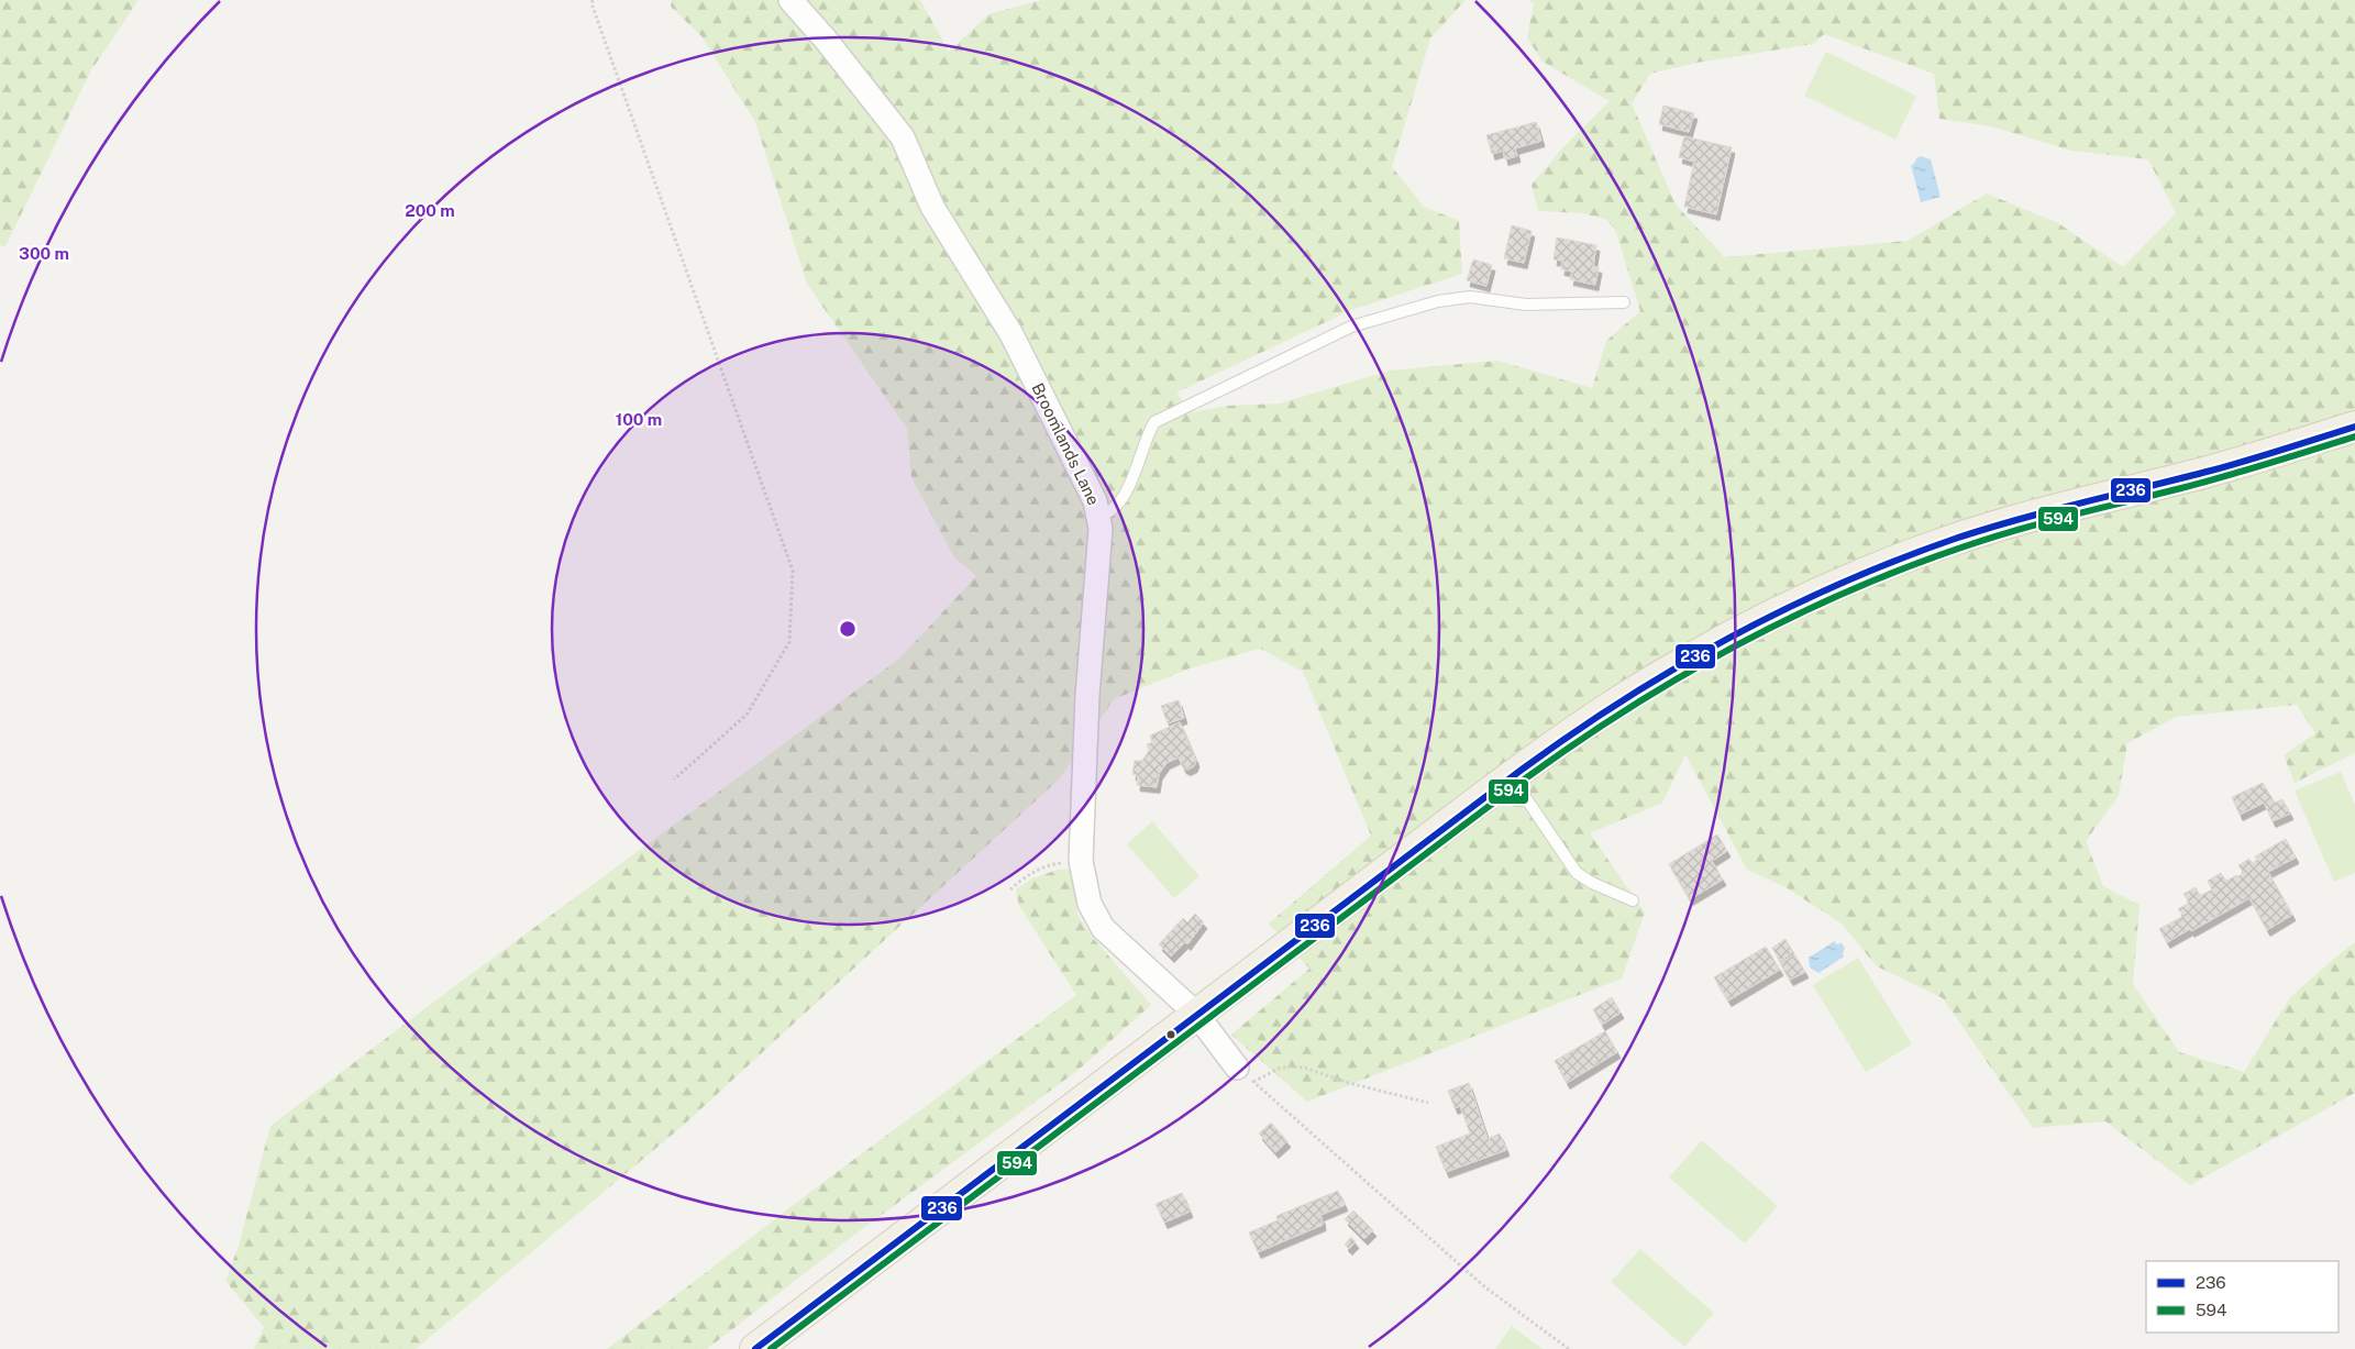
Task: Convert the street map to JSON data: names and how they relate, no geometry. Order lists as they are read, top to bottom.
{
  "streets": {
    "street": ["Broomlands Lane"]
  },
  "lines": ["transit line 236", "transit line 594"],
  "legend": ["236", "594"],
  "rings": ["200 m", "300 m", "100 m"]
}
